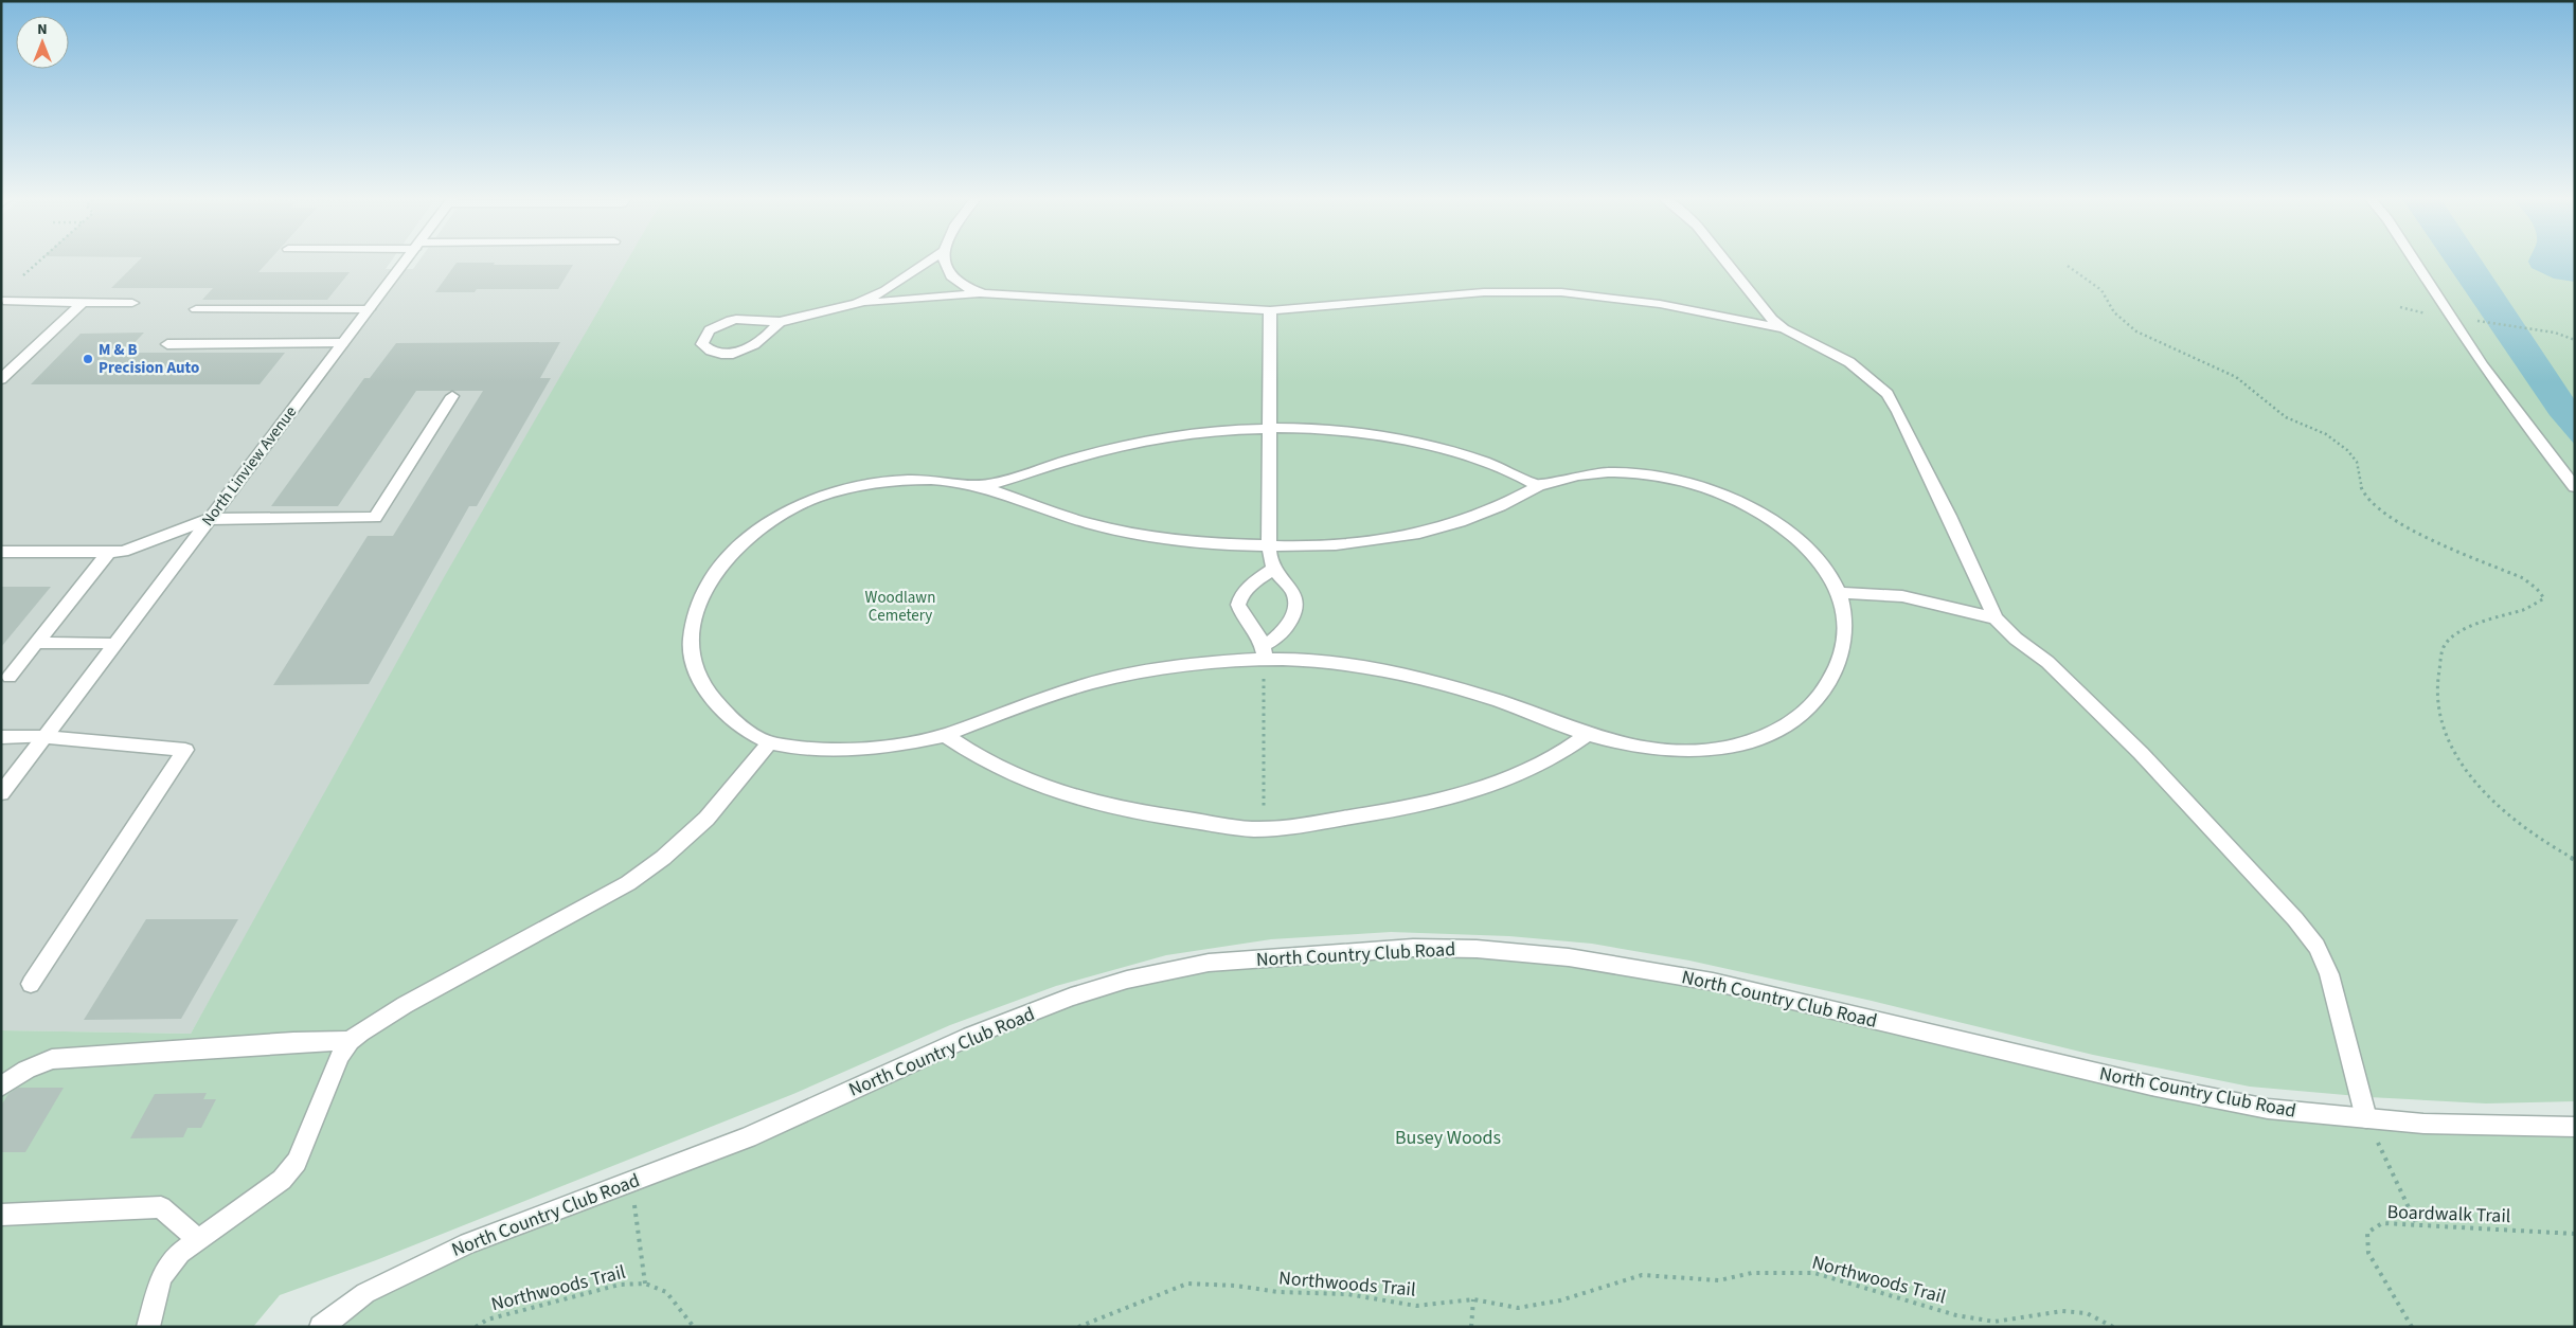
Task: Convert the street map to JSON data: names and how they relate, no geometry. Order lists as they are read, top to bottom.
{
  "streets": {
    "street": ["North Linview Avenue", "North Country Club Road"],
    "path": ["Boardwalk Trail", "Northwoods Trail"]
  },
  "parks": ["Woodlawn Cemetery", "Busey Woods"],
  "places": ["M & B Precision Auto"],
  "north": "top"
}
